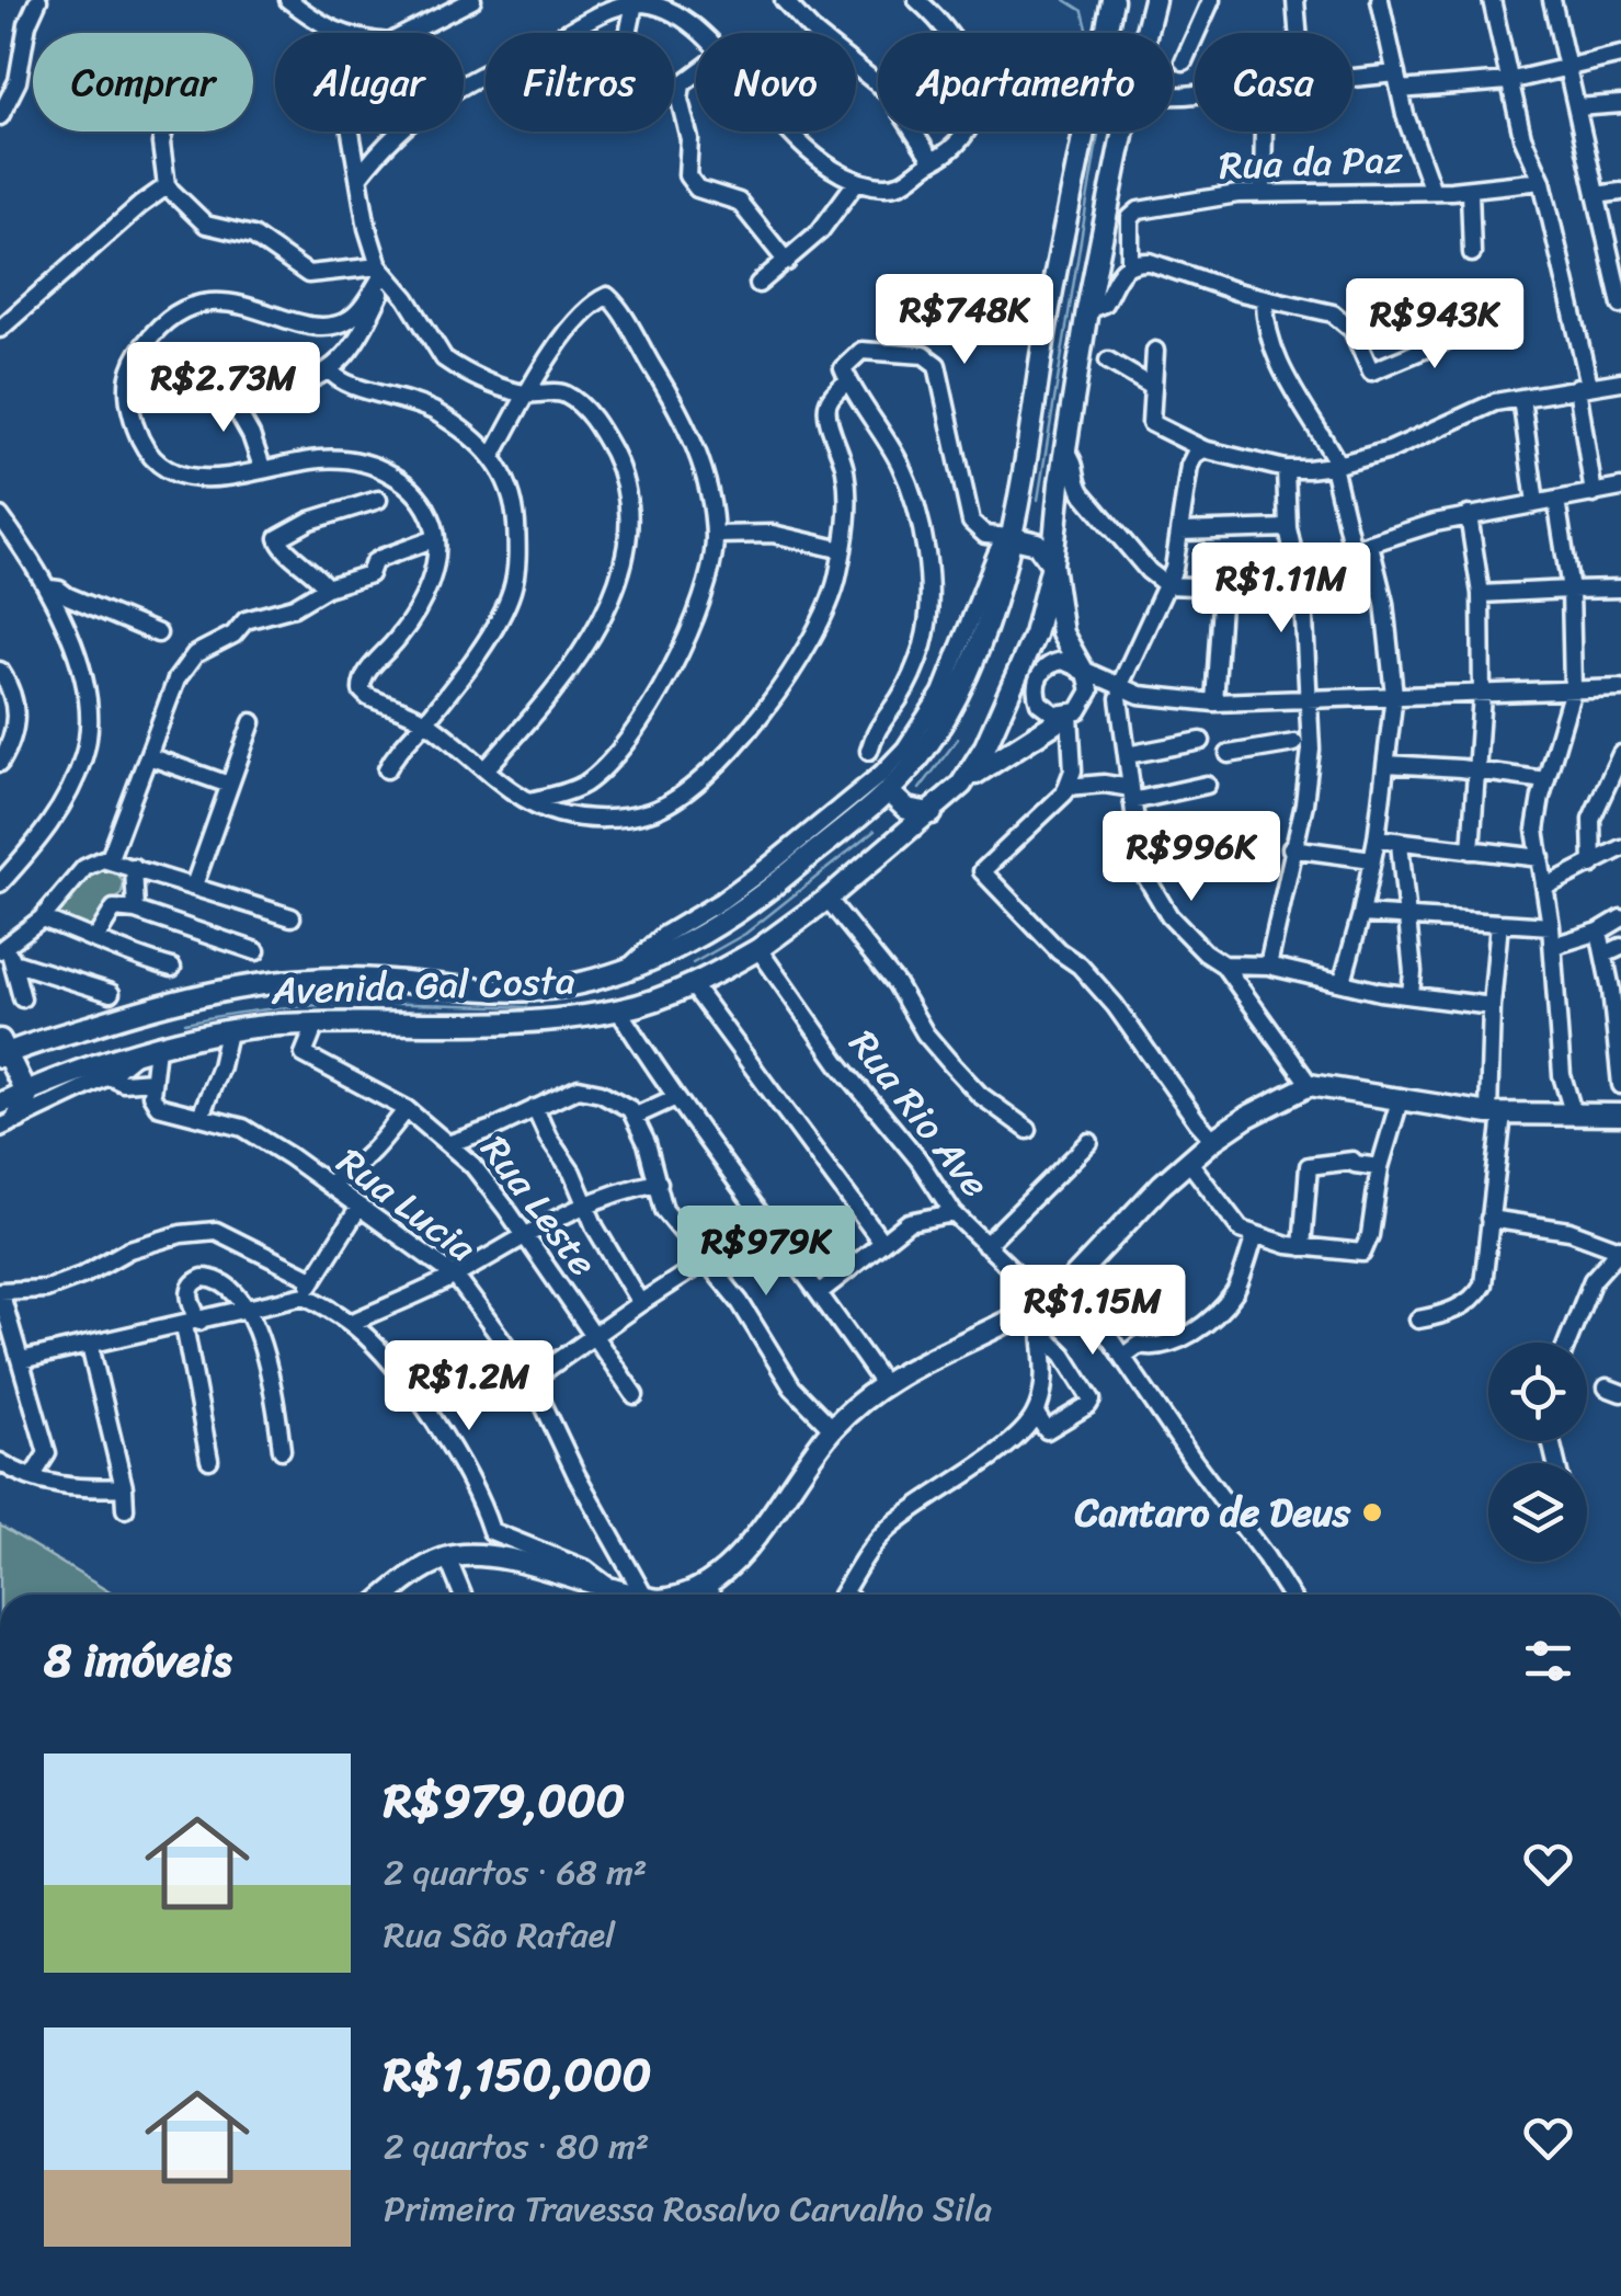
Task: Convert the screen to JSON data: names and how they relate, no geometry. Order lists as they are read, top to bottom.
{
  "streets": {
    "main road": ["Avenida Gal Costa"],
    "street": [
      "Rua da Paz",
      "Rua Rio Ave",
      "Rua Lucia",
      "Rua Leste"
    ]
  },
  "crossings": [
    ["Avenida Gal Costa", "Rua Rio Ave"],
    ["Avenida Gal Costa", "Rua Leste"]
  ],
  "places": ["Cantaro de Deus"],
  "page": {
    "chip": [
      "Comprar",
      "Alugar",
      "Filtros",
      "Novo",
      "Apartamento",
      "Casa"
    ],
    "price": [
      "R$748K",
      "R$943K",
      "R$2.73M",
      "R$1.11M",
      "R$996K",
      "R$979K",
      "R$1.15M",
      "R$1.2M"
    ],
    "heading": "8 imóveis",
    "list": [
      {
        "name": "R$979,000",
        "note": "2 quartos · 68 m² · Rua São Rafael"
      },
      {
        "name": "R$1,150,000",
        "note": "2 quartos · 80 m² · Primeira Travessa Rosalvo Carvalho Sila"
      }
    ]
  }
}
